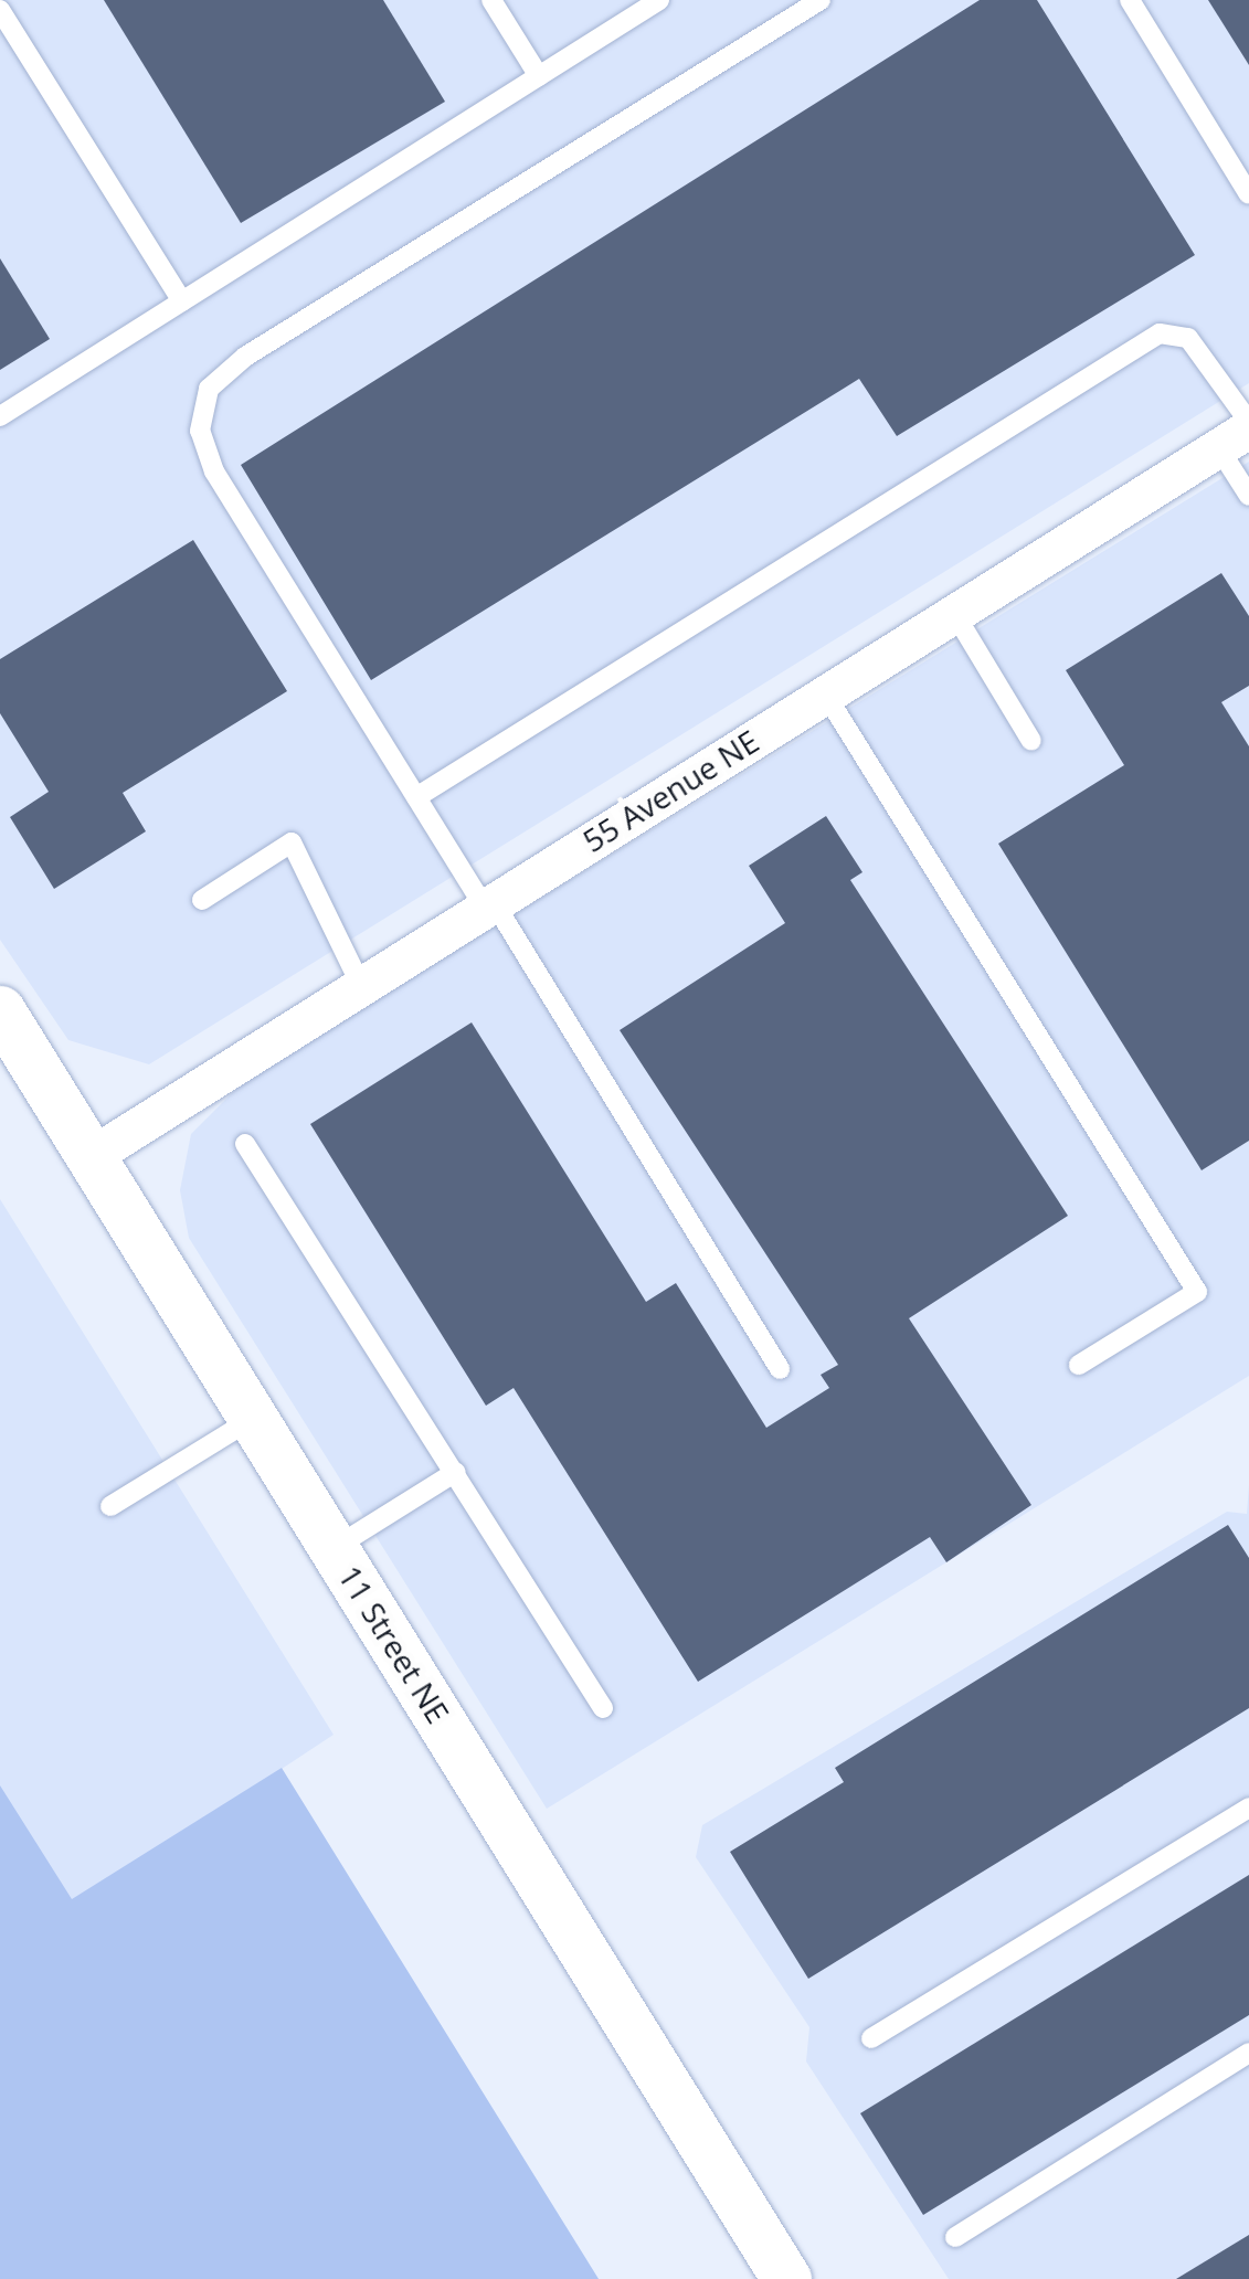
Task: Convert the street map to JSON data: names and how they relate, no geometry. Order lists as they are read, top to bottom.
{
  "streets": {
    "street": ["55 Avenue NE", "11 Street NE"]
  },
  "crossings": [
    ["55 Avenue NE", "11 Street NE"]
  ]
}
